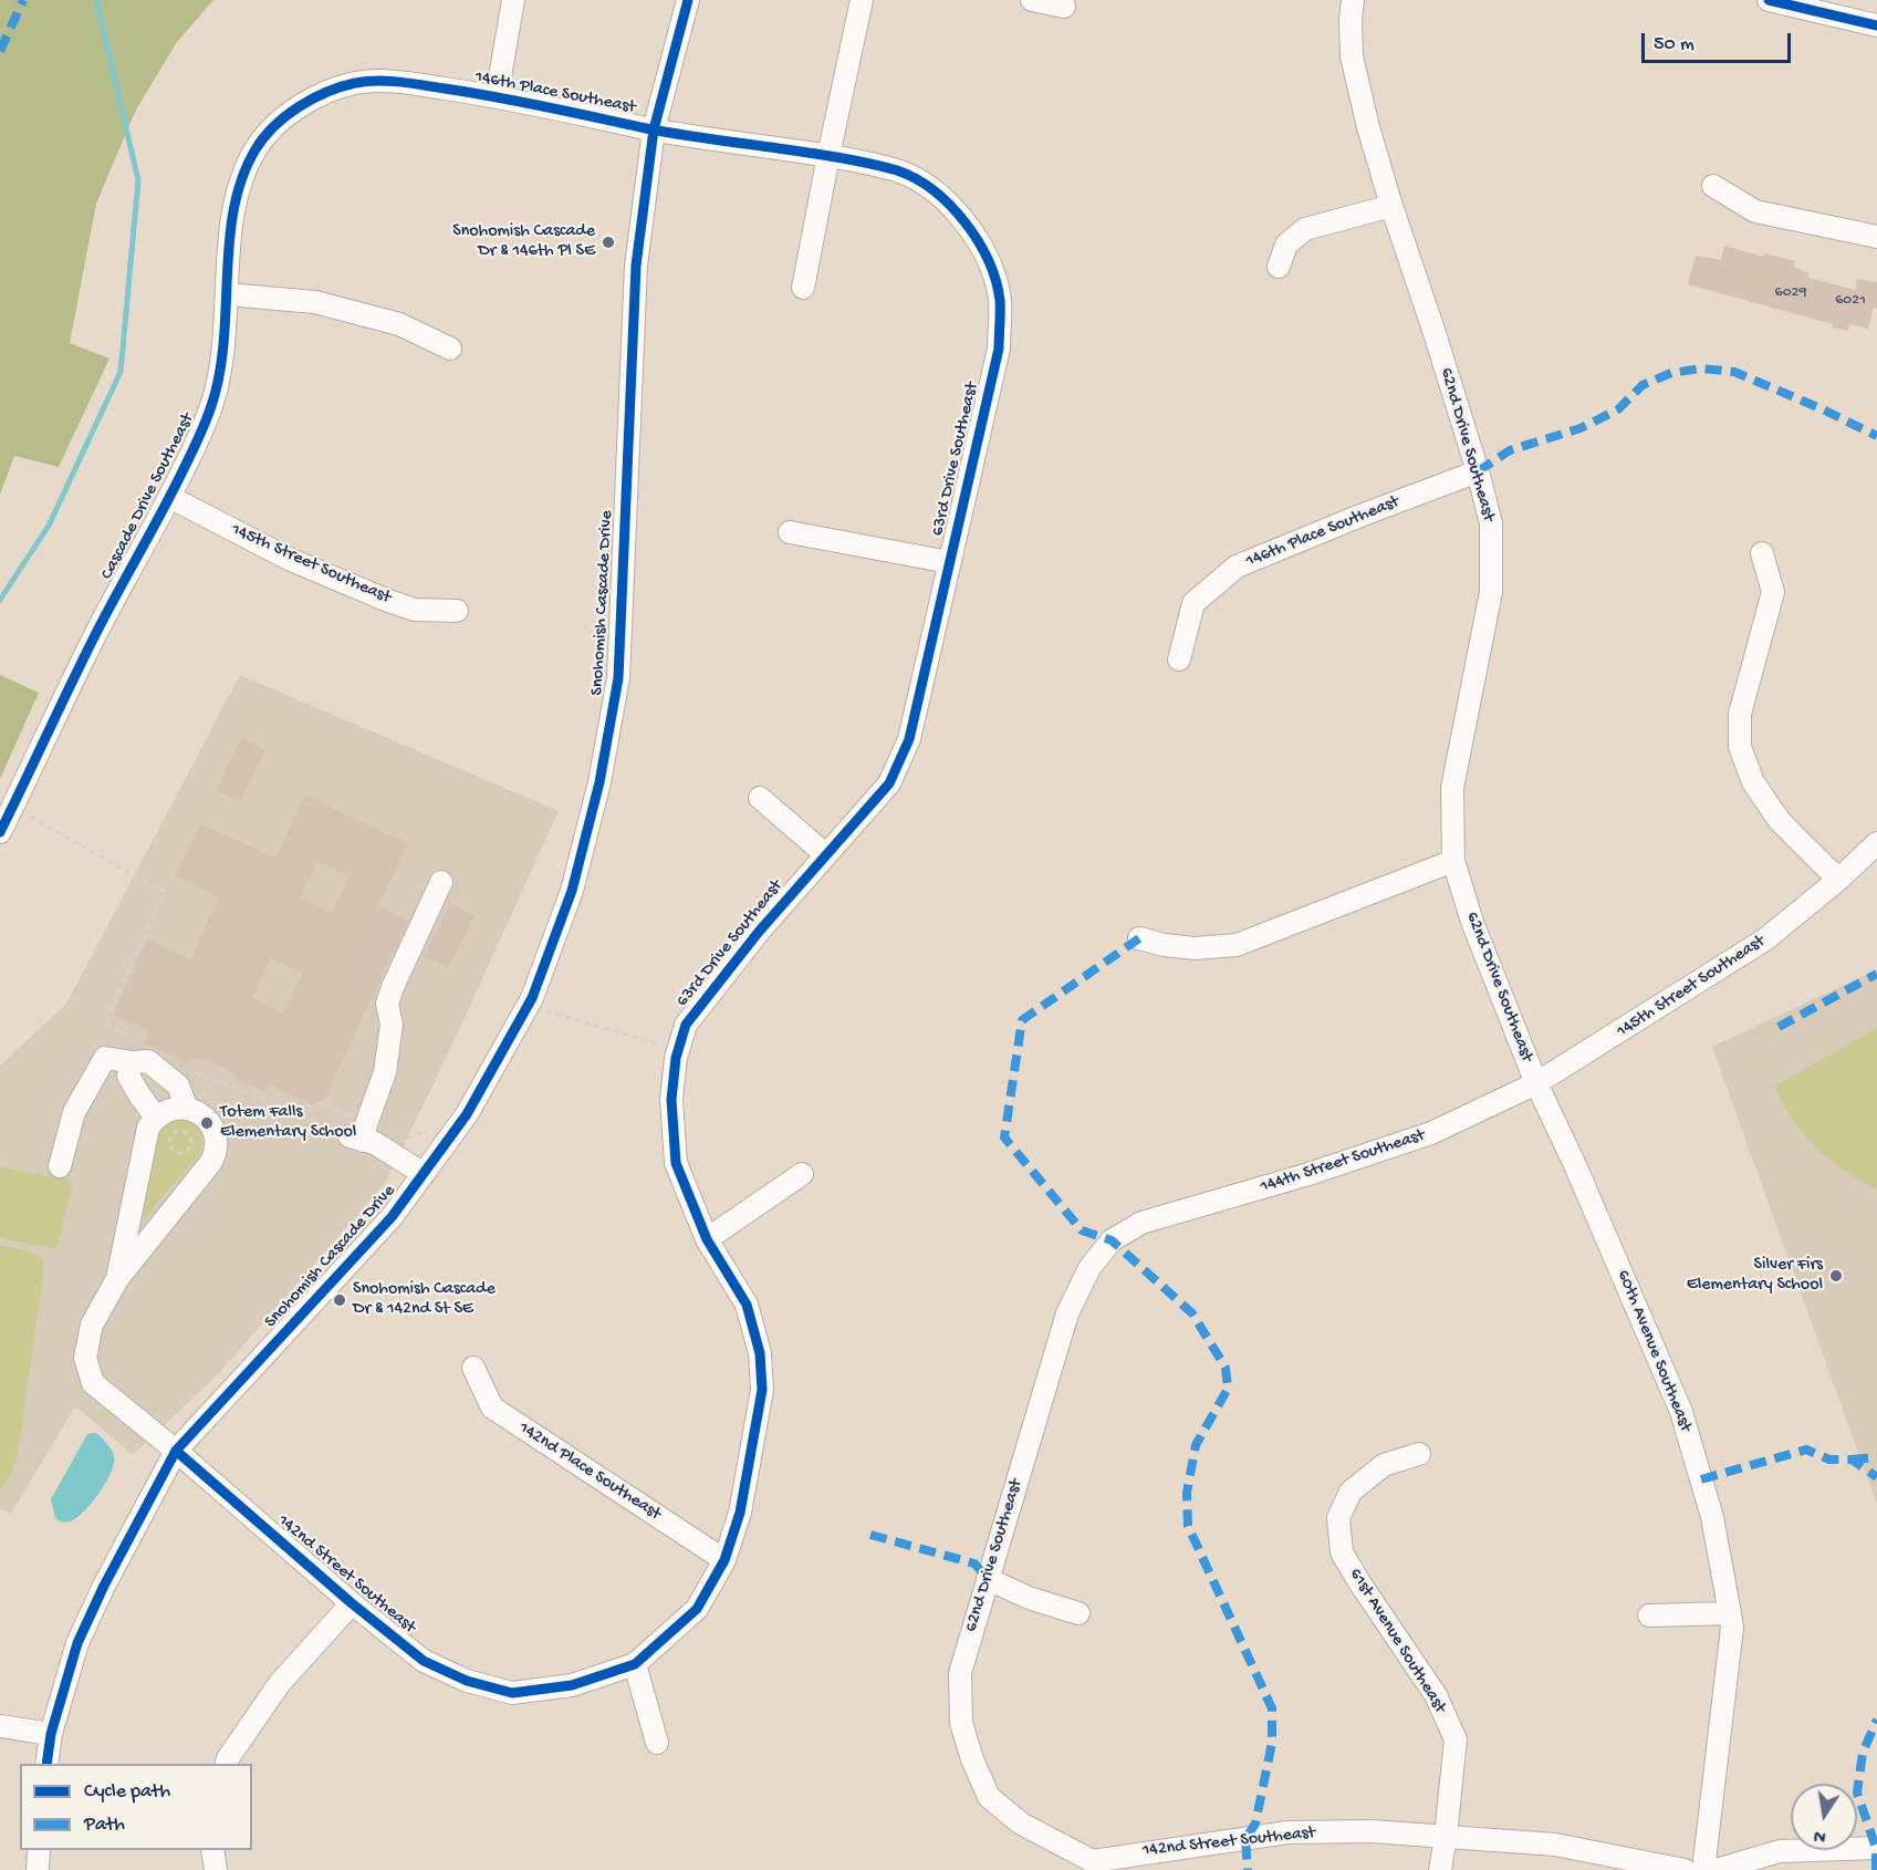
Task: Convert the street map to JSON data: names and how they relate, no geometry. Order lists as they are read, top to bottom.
{
  "streets": {
    "street": [
      "146th Place Southeast",
      "62nd Drive Southeast",
      "63rd Drive Southeast",
      "Cascade Drive Southeast",
      "145th Street Southeast",
      "Snohomish Cascade Drive",
      "144th Street Southeast",
      "60th Avenue Southeast",
      "142nd Place Southeast",
      "142nd Street Southeast",
      "61st Avenue Southeast"
    ]
  },
  "crossings": [
    ["146th Place Southeast", "62nd Drive Southeast"],
    ["146th Place Southeast", "63rd Drive Southeast"],
    ["146th Place Southeast", "Cascade Drive Southeast"],
    ["146th Place Southeast", "Snohomish Cascade Drive"],
    ["62nd Drive Southeast", "145th Street Southeast"],
    ["62nd Drive Southeast", "144th Street Southeast"],
    ["62nd Drive Southeast", "60th Avenue Southeast"],
    ["62nd Drive Southeast", "142nd Street Southeast"],
    ["63rd Drive Southeast", "142nd Place Southeast"],
    ["63rd Drive Southeast", "142nd Street Southeast"],
    ["Cascade Drive Southeast", "145th Street Southeast"],
    ["145th Street Southeast", "144th Street Southeast"],
    ["145th Street Southeast", "60th Avenue Southeast"],
    ["Snohomish Cascade Drive", "142nd Street Southeast"],
    ["144th Street Southeast", "60th Avenue Southeast"],
    ["142nd Street Southeast", "61st Avenue Southeast"]
  ],
  "places": [
    "Snohomish Cascade Dr & 146th Pl SE",
    "Totem Falls Elementary School",
    "Silver Firs Elementary School",
    "Snohomish Cascade Dr & 142nd St SE"
  ],
  "house_numbers": ["6029", "6021"],
  "legend": ["Cycle path", "Path"],
  "scale_bar": "50 m",
  "north": "bottom"
}
